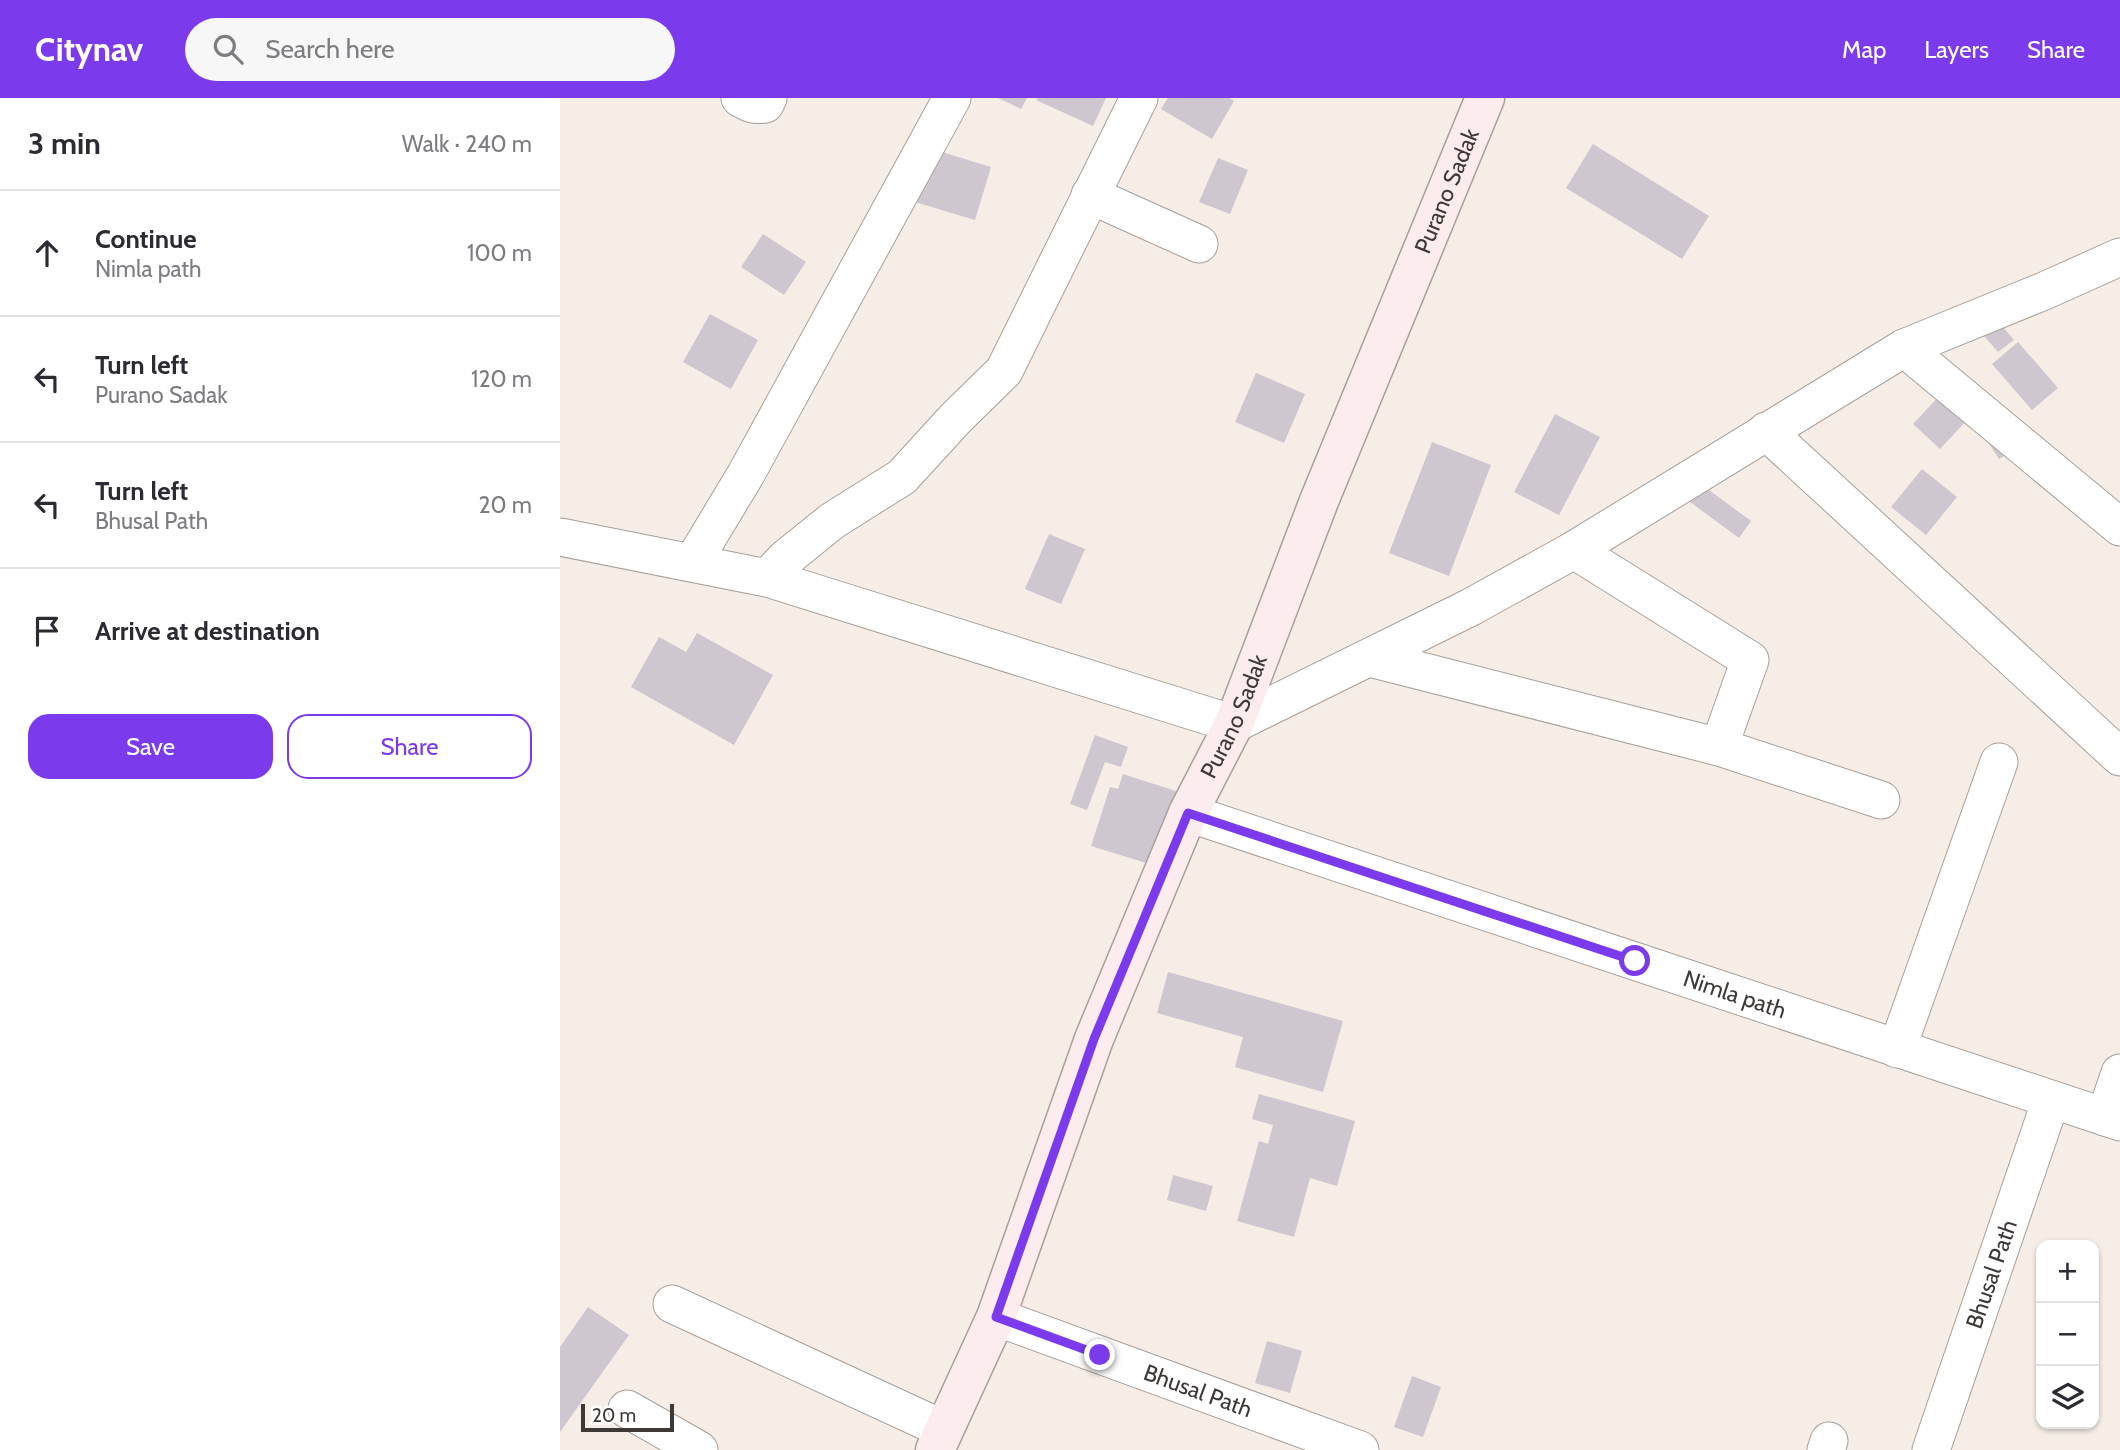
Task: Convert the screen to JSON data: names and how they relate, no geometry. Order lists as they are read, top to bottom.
{
  "streets": {
    "main road": ["Purano Sadak"],
    "street": ["Nimla path", "Bhusal Path"]
  },
  "crossings": [
    ["Purano Sadak", "Nimla path"],
    ["Purano Sadak", "Bhusal Path"],
    ["Nimla path", "Bhusal Path"]
  ],
  "scale_bar": "20 m",
  "page": {
    "header": "Citynav",
    "search": "Search here",
    "nav": ["Map", "Layers", "Share"],
    "heading": ["3 min", "Walk · 240 m"],
    "list": [
      ["Continue", "Nimla path", "100 m"],
      ["Turn left", "Purano Sadak", "120 m"],
      ["Turn left", "Bhusal Path", "20 m"],
      "Arrive at destination"
    ],
    "buttons": ["Save", "Share"],
    "map_buttons": ["+", "−"],
    "scale": "20 m"
  }
}
